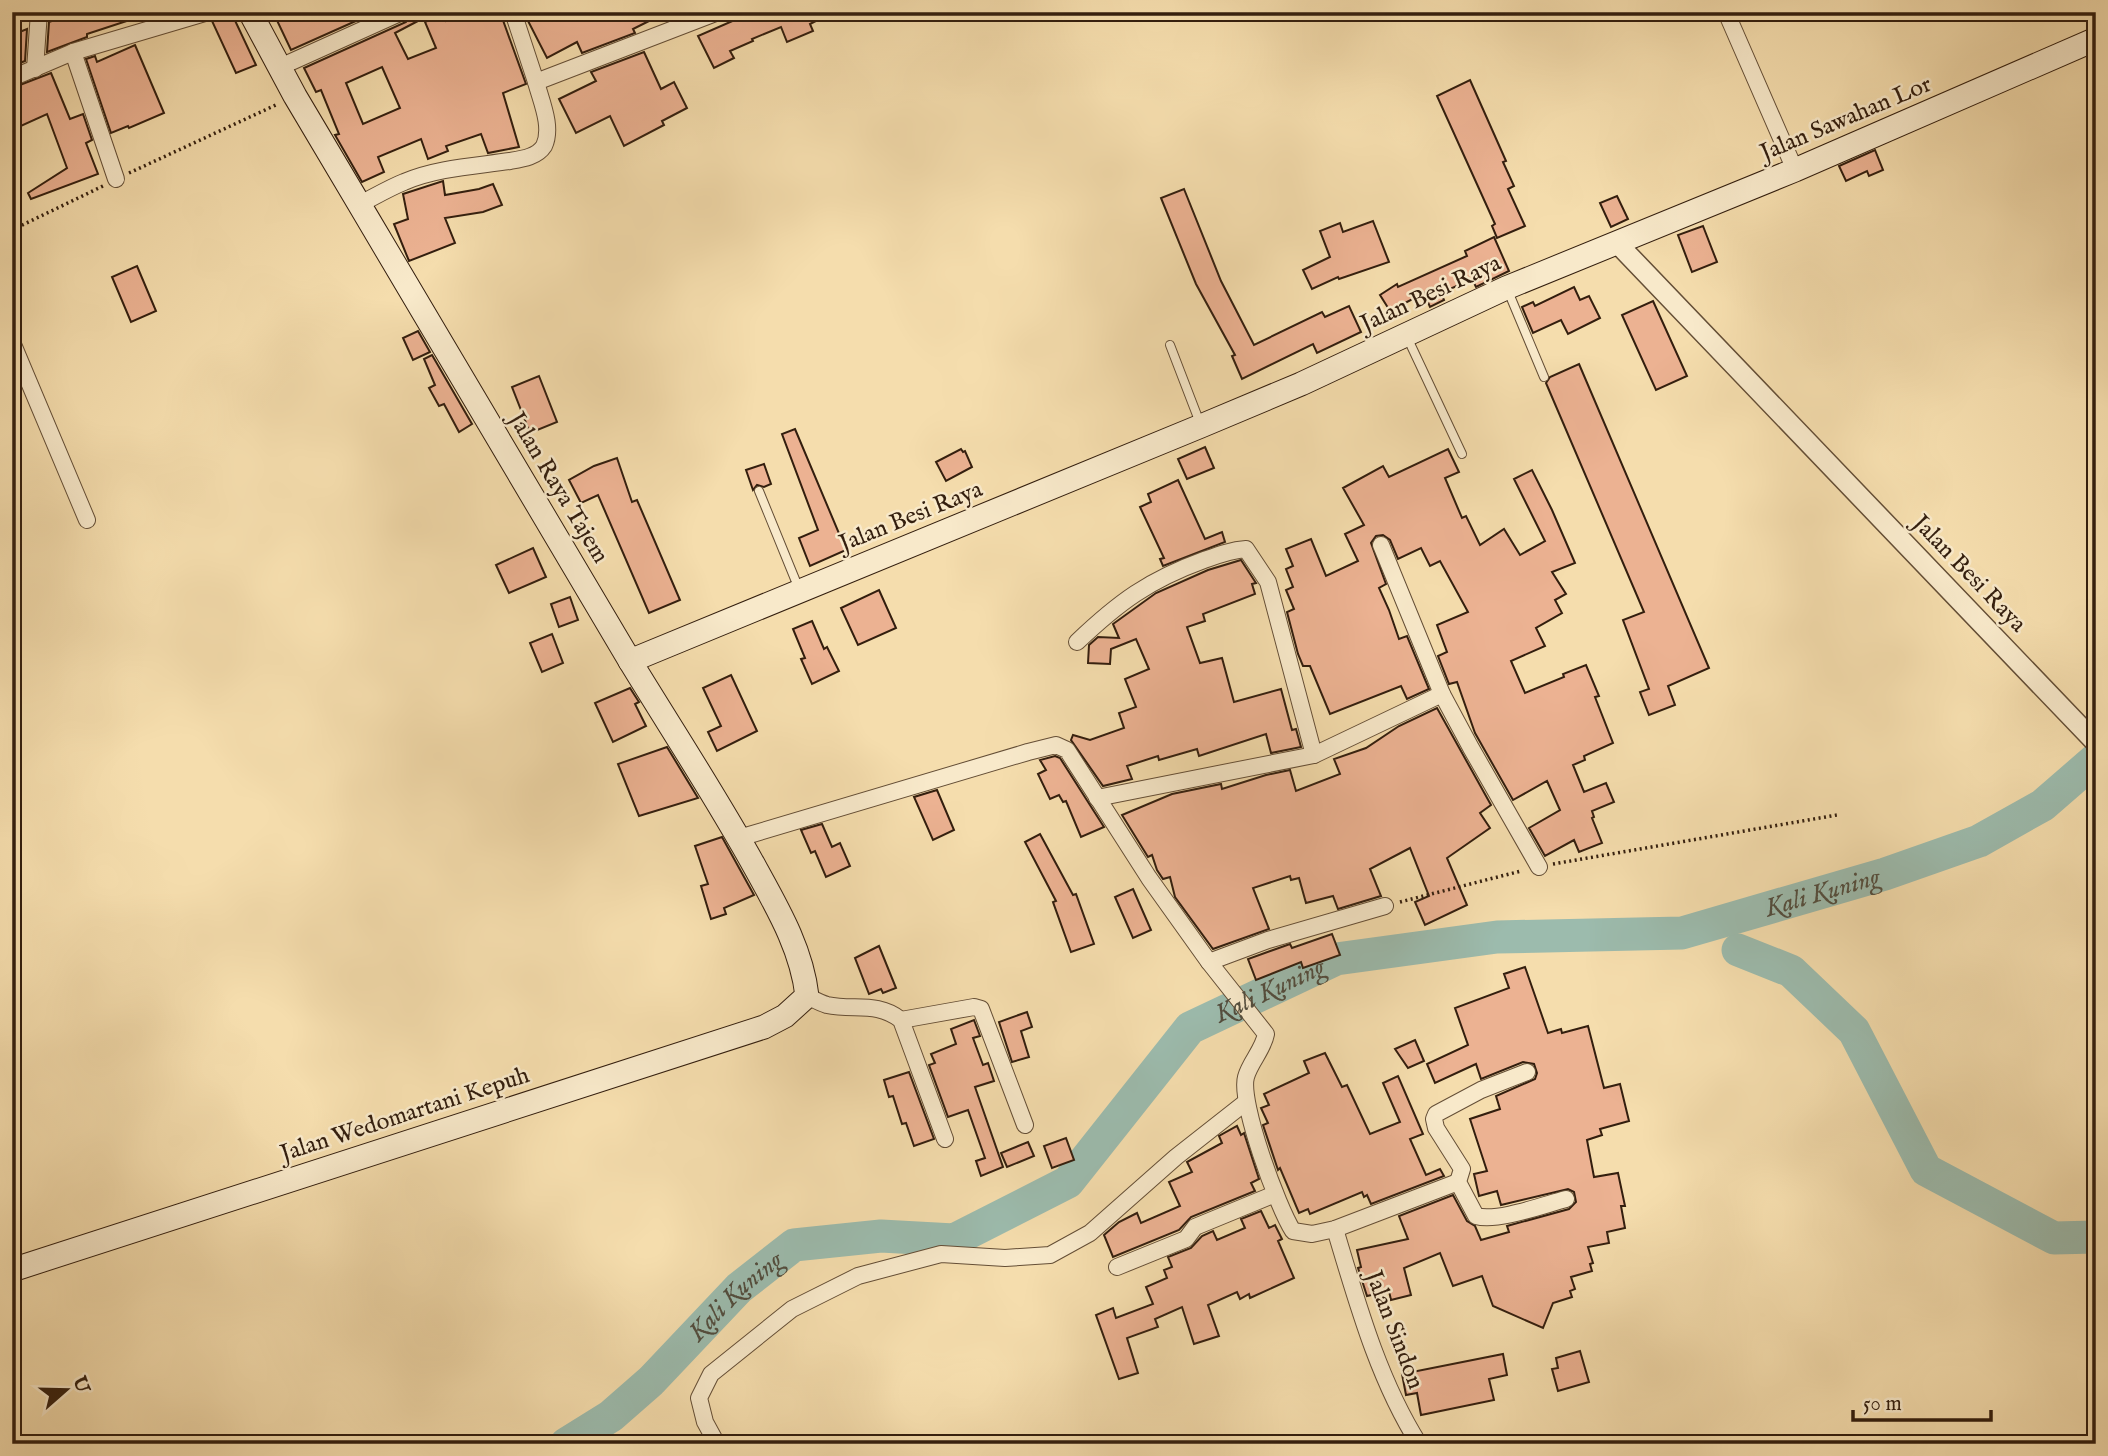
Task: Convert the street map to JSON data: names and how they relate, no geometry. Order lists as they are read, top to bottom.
{
  "streets": {
    "main road": [
      "Jalan Sawahan Lor",
      "Jalan Besi Raya",
      "Jalan Raya Tajem",
      "Jalan Wedomartani Kepuh"
    ],
    "street": ["Jalan Sindon"]
  },
  "crossings": [
    ["Jalan Sawahan Lor", "Jalan Besi Raya"],
    ["Jalan Besi Raya", "Jalan Raya Tajem"],
    ["Jalan Raya Tajem", "Jalan Wedomartani Kepuh"]
  ],
  "water": ["Kali Kuning"],
  "scale_bar": "50 m",
  "north": "right"
}
